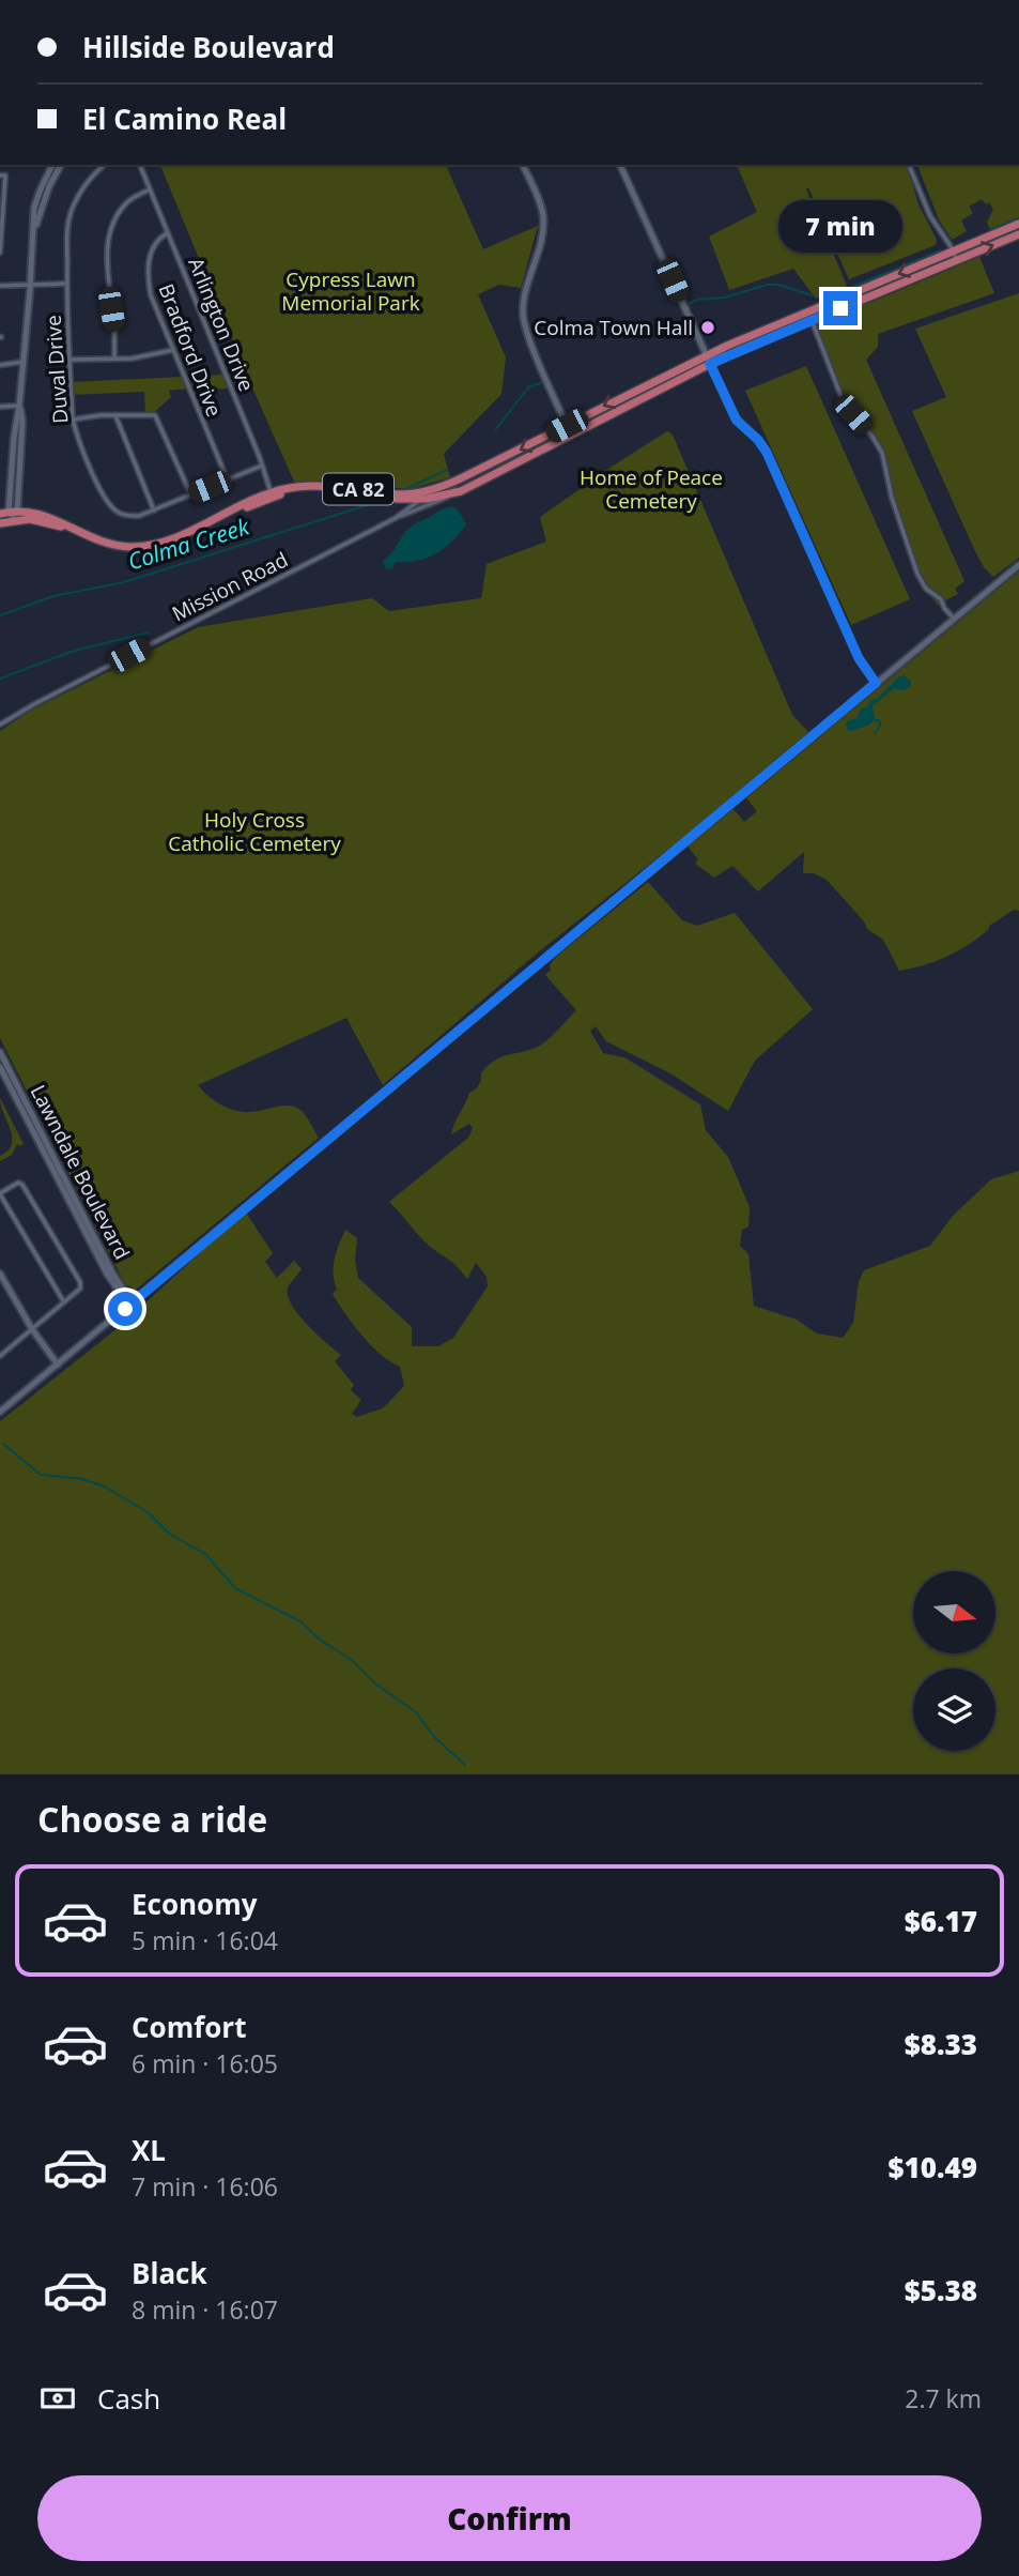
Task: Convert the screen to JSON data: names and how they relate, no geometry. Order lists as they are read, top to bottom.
{
  "streets": {
    "main road": ["CA 82", "Lawndale Boulevard"],
    "street": [
      "Arlington Drive",
      "Bradford Drive",
      "Duval Drive",
      "Mission Road"
    ]
  },
  "crossings": [
    ["Arlington Drive", "Bradford Drive"],
    ["Arlington Drive", "Duval Drive"],
    ["Arlington Drive", "CA 82"],
    ["Bradford Drive", "Duval Drive"],
    ["CA 82", "Mission Road"]
  ],
  "water": ["Colma Creek"],
  "parks": ["Cypress Lawn Memorial Park", "Home of Peace Cemetery", "Holy Cross Catholic Cemetery"],
  "places": ["Colma Town Hall"],
  "north": "right",
  "page": {
    "banner": ["Hillside Boulevard", "El Camino Real"],
    "bubble": "7 min",
    "heading": "Choose a ride",
    "list": [
      {
        "name": "Economy",
        "note": "5 min · 16:04",
        "value": "$6.17"
      },
      {
        "name": "Comfort",
        "note": "6 min · 16:05",
        "value": "$8.33"
      },
      {
        "name": "XL",
        "note": "7 min · 16:06",
        "value": "$10.49"
      },
      {
        "name": "Black",
        "note": "8 min · 16:07",
        "value": "$5.38"
      }
    ],
    "pay": ["Cash", "2.7 km"],
    "buttons": "Confirm"
  }
}
